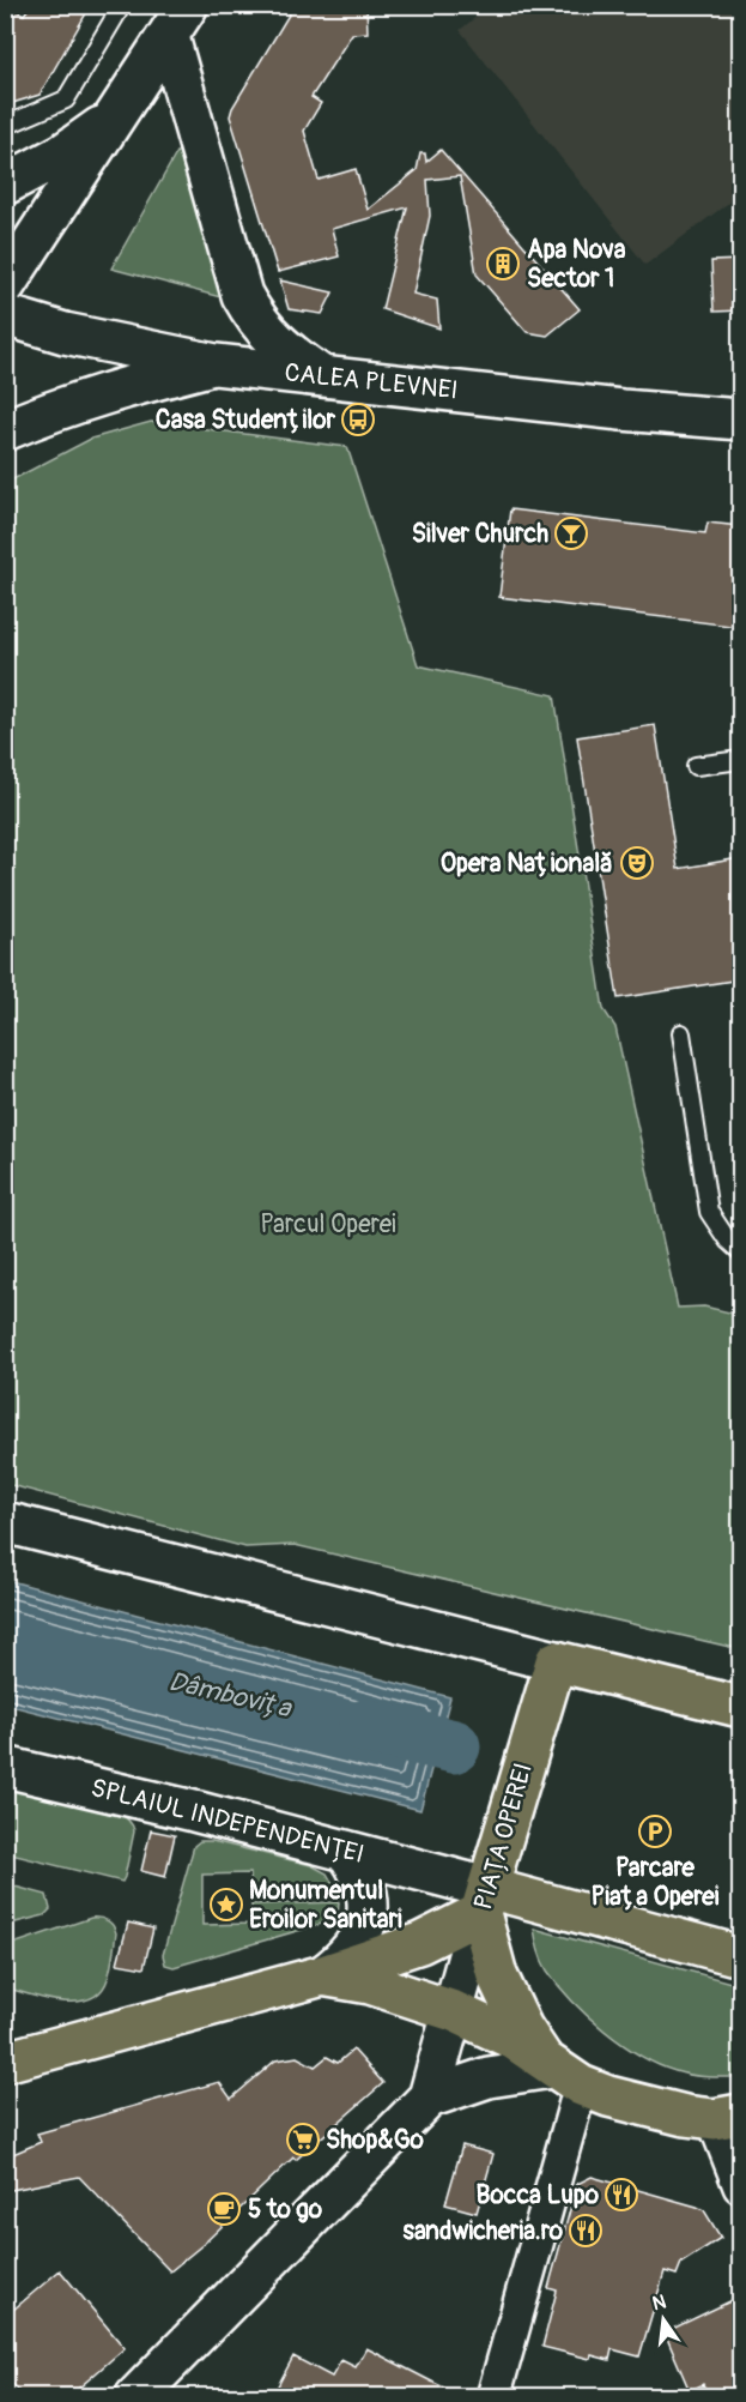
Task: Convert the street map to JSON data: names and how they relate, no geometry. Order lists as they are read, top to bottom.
{
  "streets": {
    "main road": ["CALEA PLEVNEI", "SPLAIUL INDEPENDENȚEI", "PIAȚA OPEREI"]
  },
  "crossings": [
    ["SPLAIUL INDEPENDENȚEI", "PIAȚA OPEREI"]
  ],
  "water": ["Dâmbovița"],
  "parks": ["Parcul Operei"],
  "places": {
    "building": ["Apa Nova Sector 1"],
    "bus stop": ["Casa Studenților"],
    "bar": ["Silver Church"],
    "theatre": ["Opera Națională"],
    "parking": ["Parcare Piața Operei"],
    "place": ["Monumentul Eroilor Sanitari"],
    "supermarket": ["Shop&Go"],
    "restaurant": ["Bocca Lupo", "sandwicheria.ro"],
    "cafe": ["5 to go"]
  },
  "north": "top"
}
